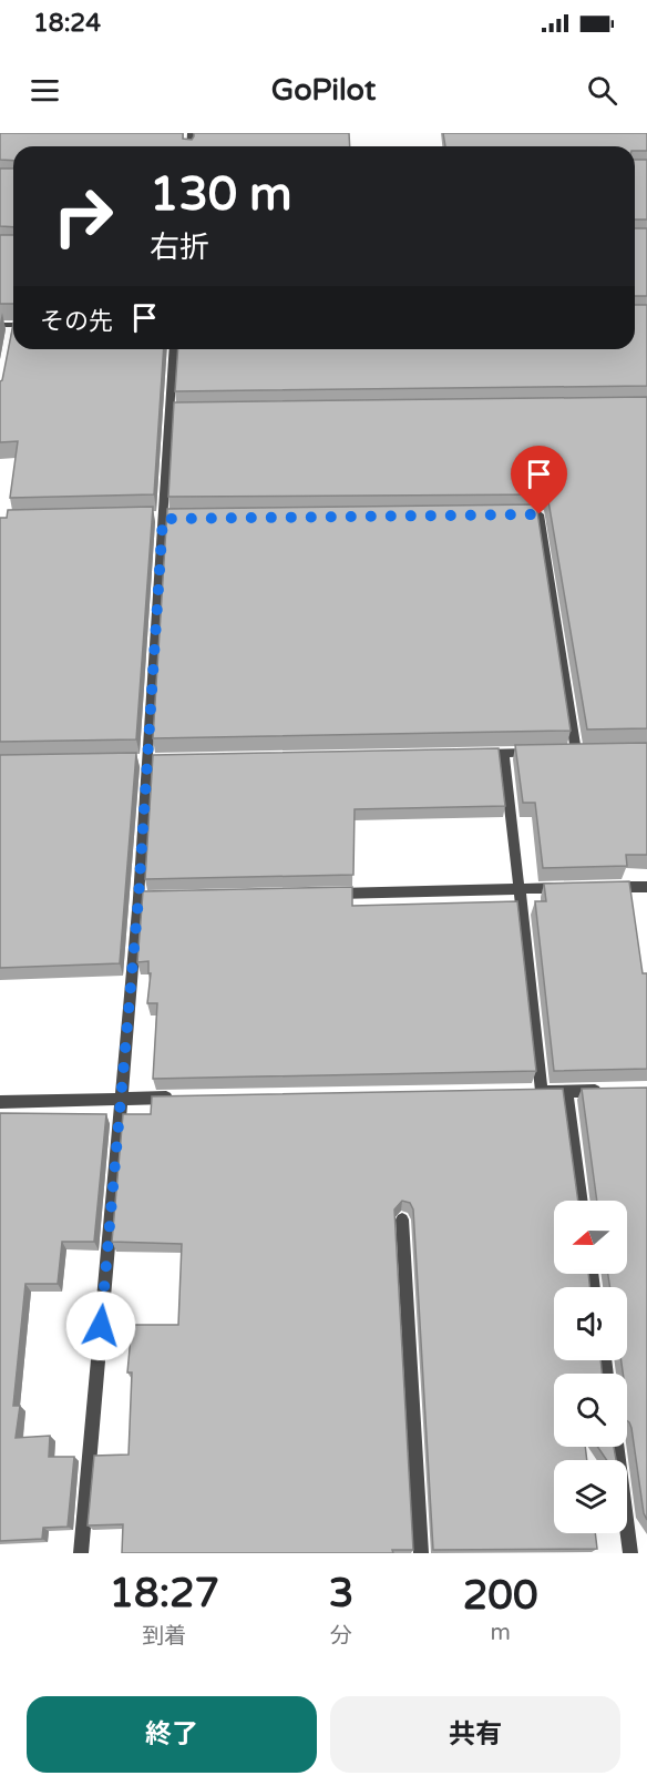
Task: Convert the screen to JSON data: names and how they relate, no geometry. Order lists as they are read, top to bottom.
{
  "north": "left",
  "page": {
    "status": "18:24",
    "header": "GoPilot",
    "turn": ["130 m", "右折"],
    "then": "その先",
    "eta": [
      "18:27",
      "到着",
      "3",
      "分",
      "200",
      "m"
    ],
    "buttons": ["終了", "共有"]
  }
}
